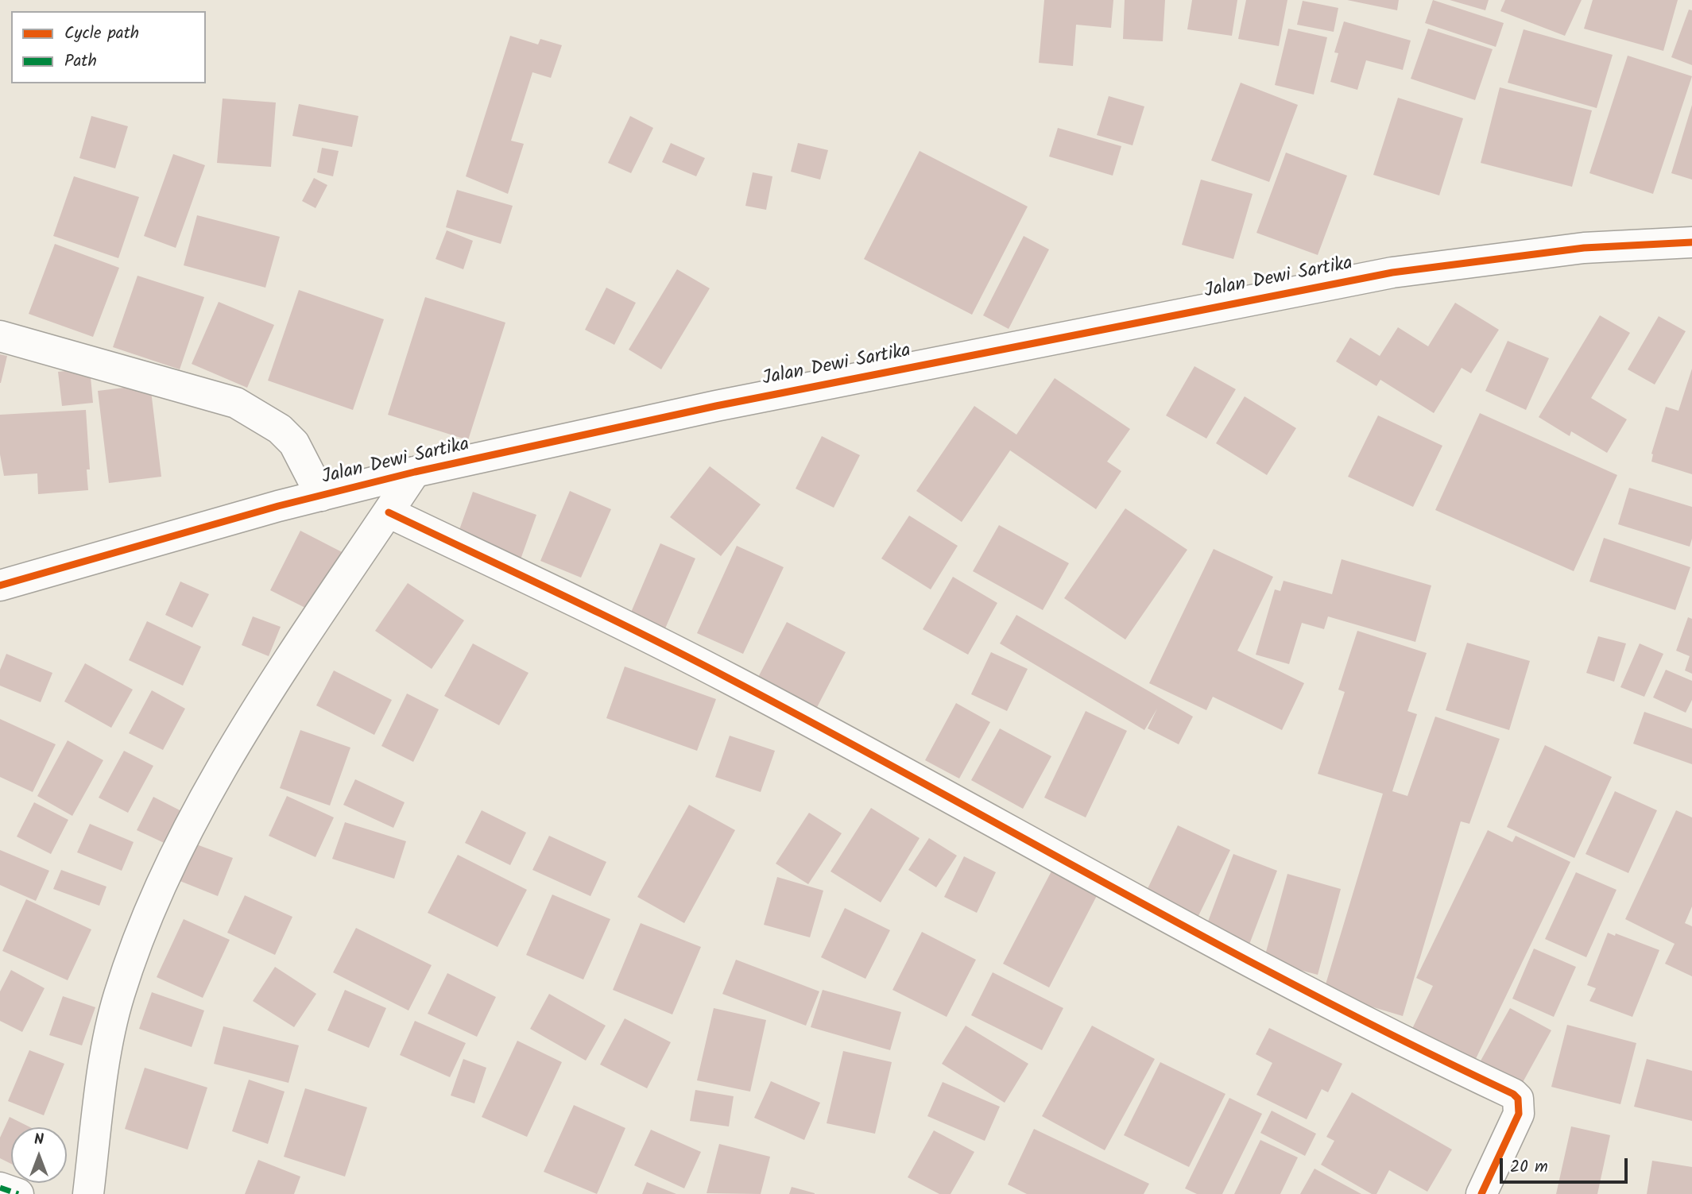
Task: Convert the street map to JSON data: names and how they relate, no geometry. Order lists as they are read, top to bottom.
{
  "streets": {
    "street": ["Jalan Dewi Sartika"]
  },
  "legend": ["Cycle path", "Path"],
  "scale_bar": "20 m",
  "north": "top"
}
